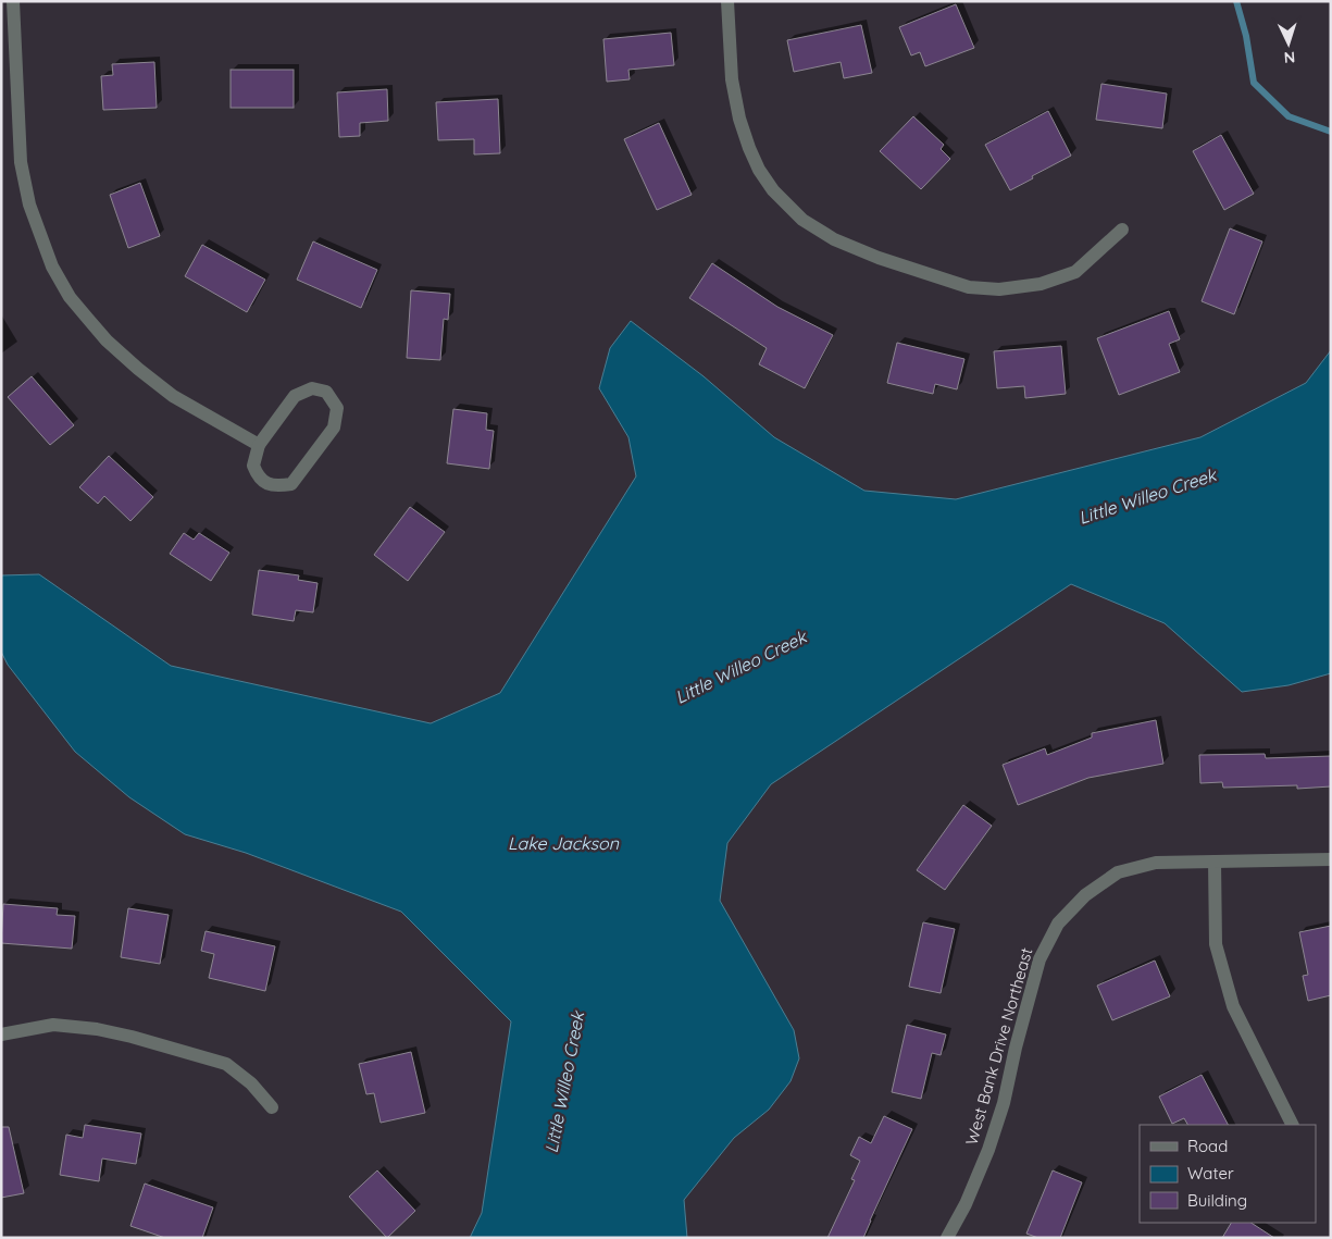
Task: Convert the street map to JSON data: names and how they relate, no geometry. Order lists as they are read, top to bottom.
{
  "streets": {
    "street": ["West Bank Drive Northeast"]
  },
  "water": ["Little Willeo Creek", "Lake Jackson"],
  "legend": ["Road", "Water", "Building"],
  "north": "bottom"
}
